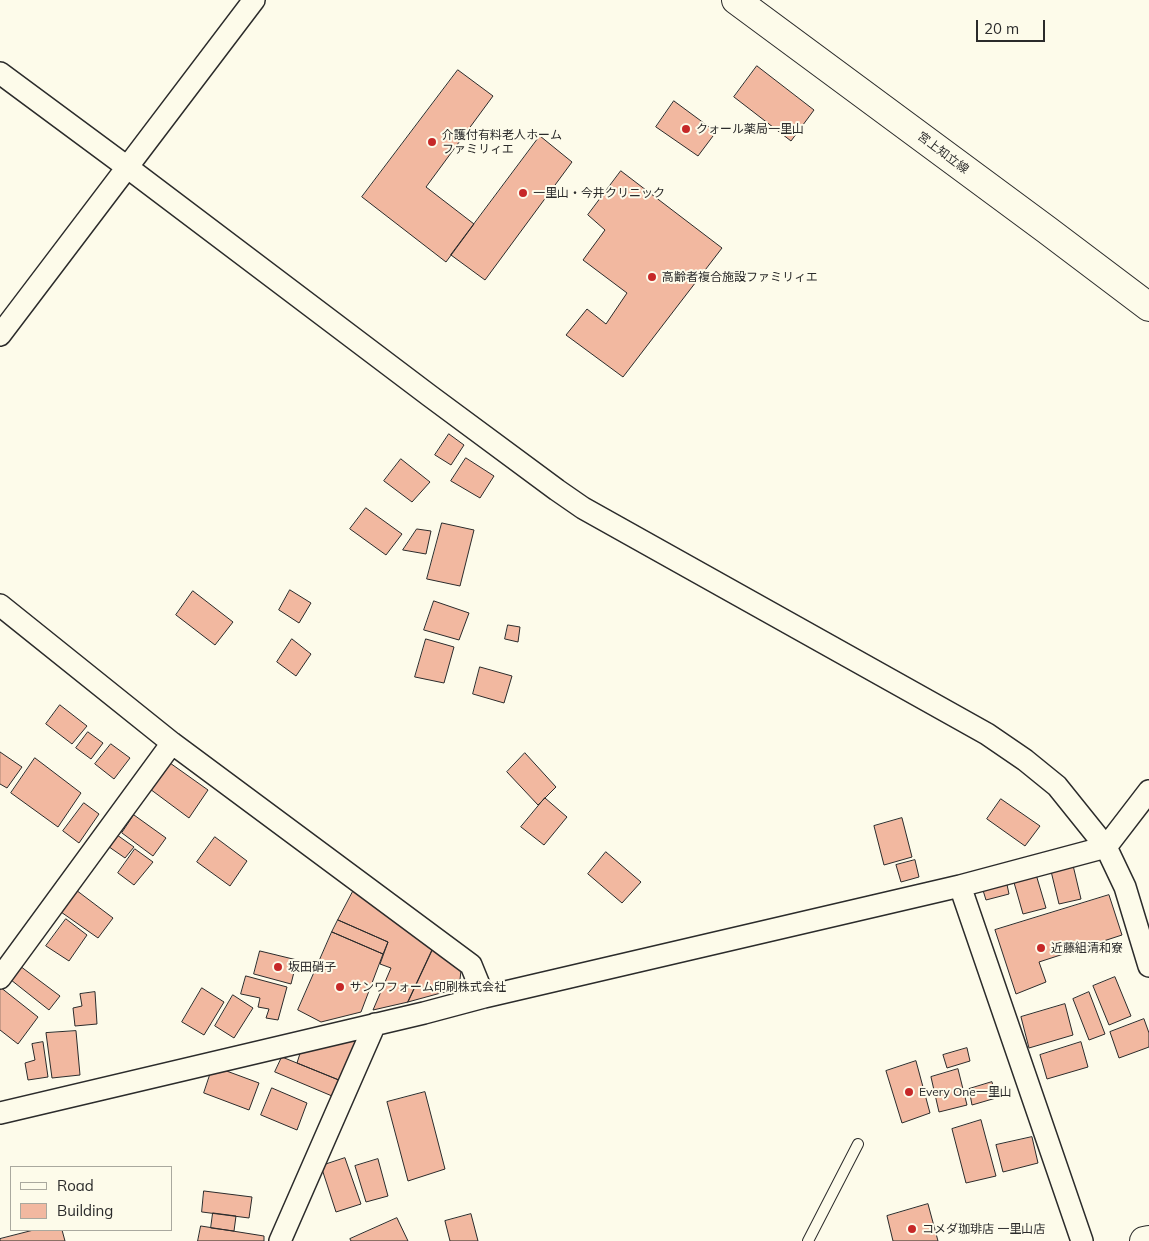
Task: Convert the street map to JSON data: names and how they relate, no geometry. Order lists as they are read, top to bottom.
{
  "streets": {
    "main road": ["宮上知立線"]
  },
  "places": [
    "クォール薬局一里山",
    "介護付有料老人ホーム ファミリィエ",
    "一里山・今井クリニック",
    "高齢者複合施設ファミリィエ",
    "近藤組清和寮",
    "坂田硝子",
    "サンワフォーム印刷株式会社",
    "Every One一里山",
    "コメダ珈琲店 一里山店"
  ],
  "legend": ["Road", "Building"],
  "scale_bar": "20 m"
}
